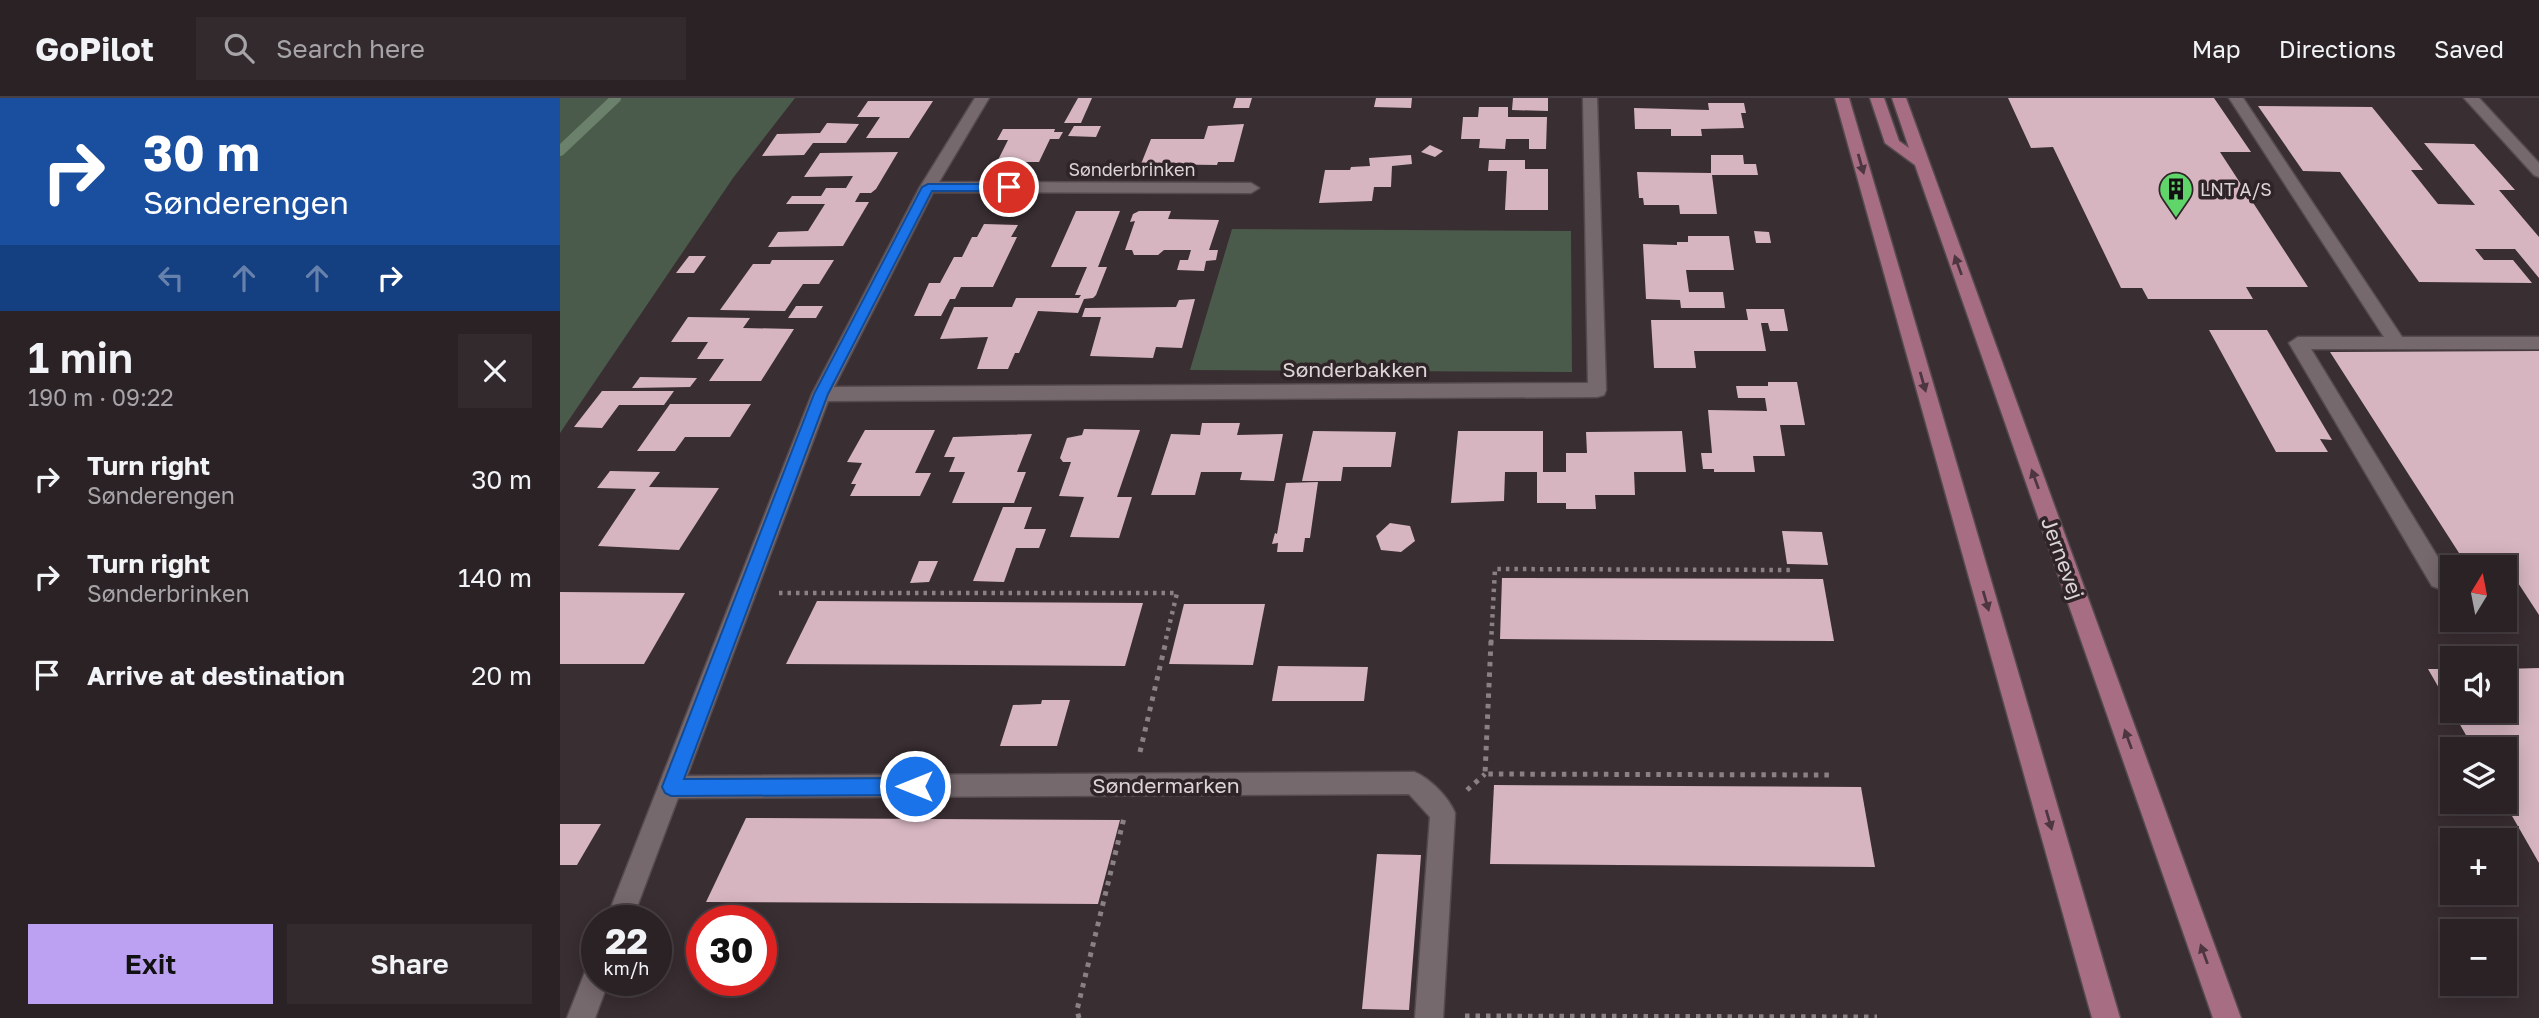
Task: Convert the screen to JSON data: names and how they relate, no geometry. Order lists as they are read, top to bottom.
{
  "streets": {
    "main road": ["Jernevej"],
    "street": ["Sønderbrinken", "Sønderbakken", "Søndermarken"]
  },
  "places": {
    "building": ["LNT A/S"]
  },
  "north": "top",
  "page": {
    "header": "GoPilot",
    "search": "Search here",
    "nav": ["Map", "Directions", "Saved"],
    "turn": ["30 m", "Sønderengen"],
    "heading": ["1 min", "190 m · 09:22"],
    "list": [
      {
        "name": "Turn right",
        "note": "Sønderengen",
        "value": "30 m"
      },
      {
        "name": "Turn right",
        "note": "Sønderbrinken",
        "value": "140 m"
      },
      {
        "name": "Arrive at destination",
        "value": "20 m"
      }
    ],
    "map_buttons": ["+", "−"],
    "speed": "22 km/h",
    "limit": "30",
    "buttons": ["Exit", "Share"]
  }
}
